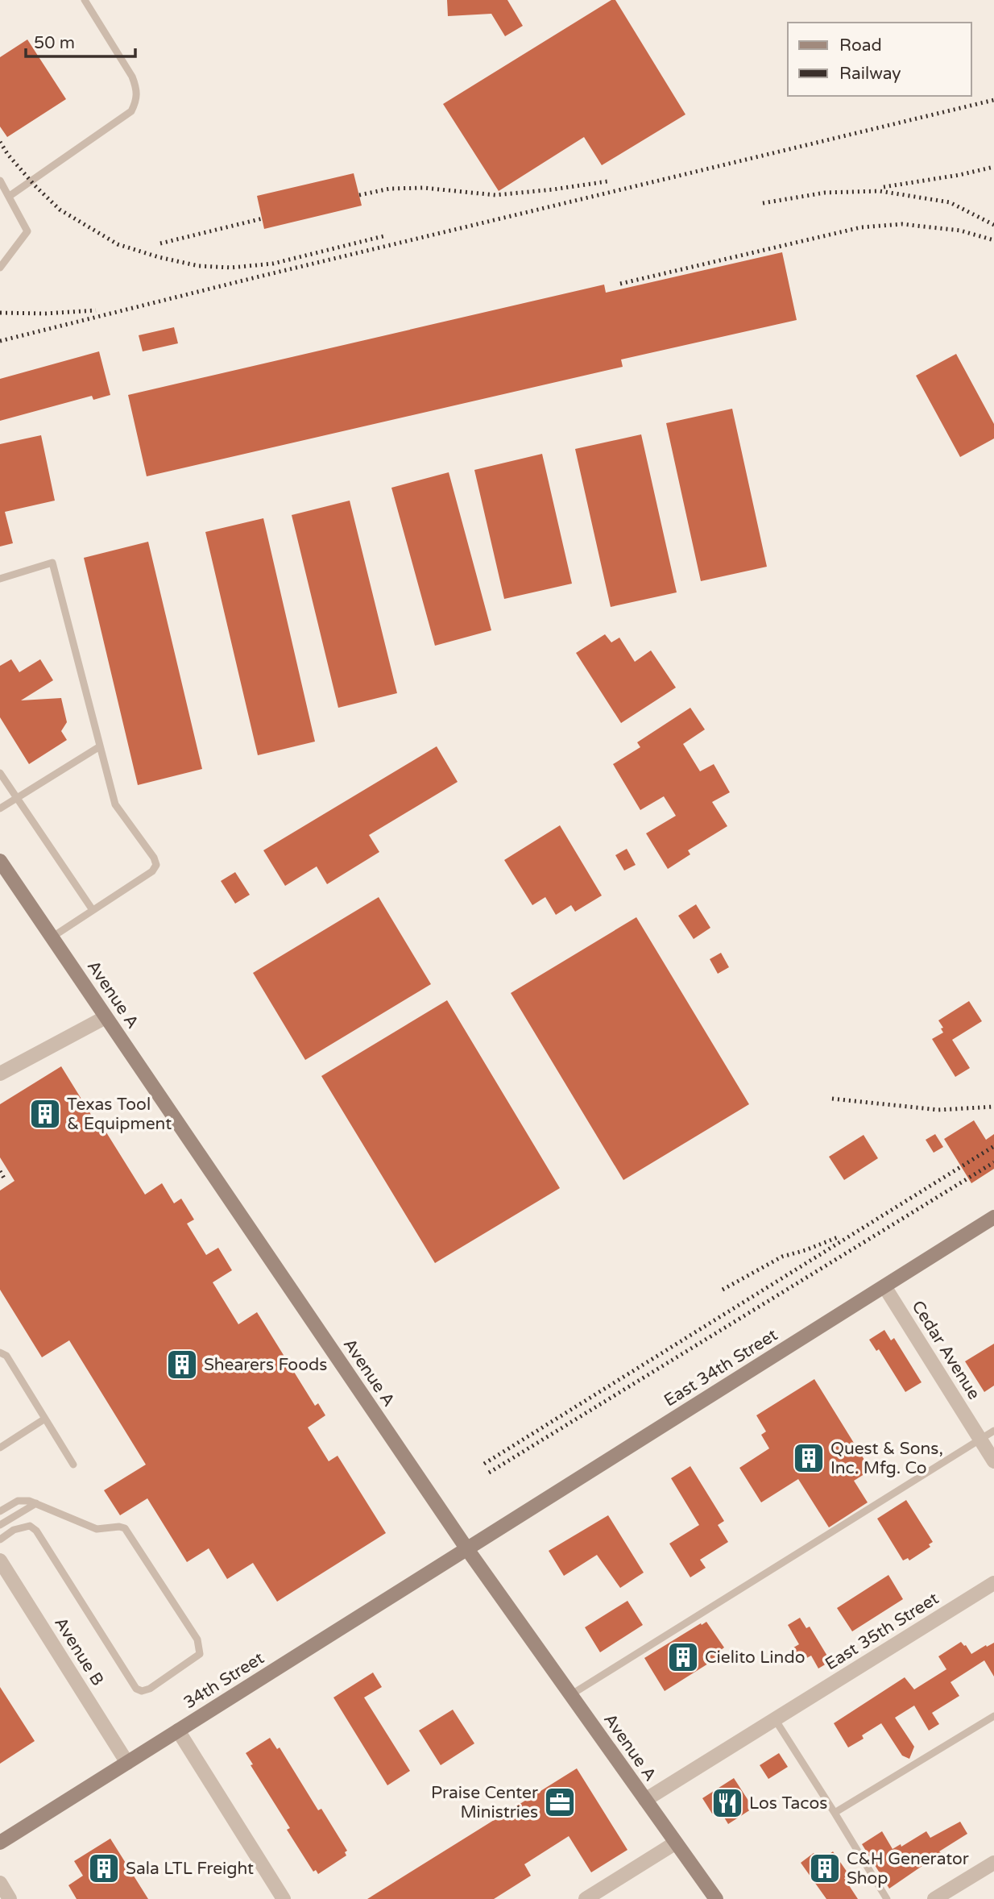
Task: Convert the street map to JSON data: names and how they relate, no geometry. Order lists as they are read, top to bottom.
{
  "streets": {
    "main road": ["Avenue A", "East 34th Street", "34th Street"],
    "street": ["Cedar Avenue", "East 35th Street", "Avenue B"]
  },
  "crossings": [
    ["Avenue A", "East 34th Street"],
    ["Avenue A", "East 35th Street"],
    ["Avenue A", "34th Street"],
    ["Cedar Avenue", "East 34th Street"],
    ["East 34th Street", "34th Street"],
    ["Avenue B", "34th Street"]
  ],
  "places": {
    "building": [
      "Texas Tool & Equipment",
      "Shearers Foods",
      "Quest & Sons, Inc. Mfg. Co",
      "Cielito Lindo",
      "Sala LTL Freight",
      "C&H Generator Shop"
    ],
    "office": ["Praise Center Ministries"],
    "restaurant": ["Los Tacos"]
  },
  "legend": ["Road", "Railway"],
  "scale_bar": "50 m"
}
